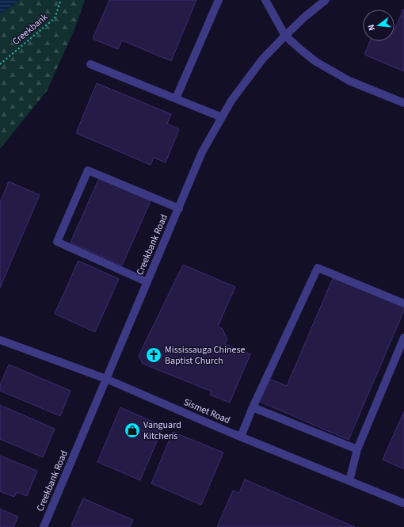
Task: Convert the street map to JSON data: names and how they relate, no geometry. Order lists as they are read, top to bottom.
{
  "streets": {
    "street": ["Creekbank Road", "Sismet Road"],
    "path": ["Creekbank"]
  },
  "crossings": [
    ["Creekbank Road", "Sismet Road"]
  ],
  "places": {
    "church": ["Mississauga Chinese Baptist Church"],
    "shop": ["Vanguard Kitchens"]
  },
  "north": "left"
}
